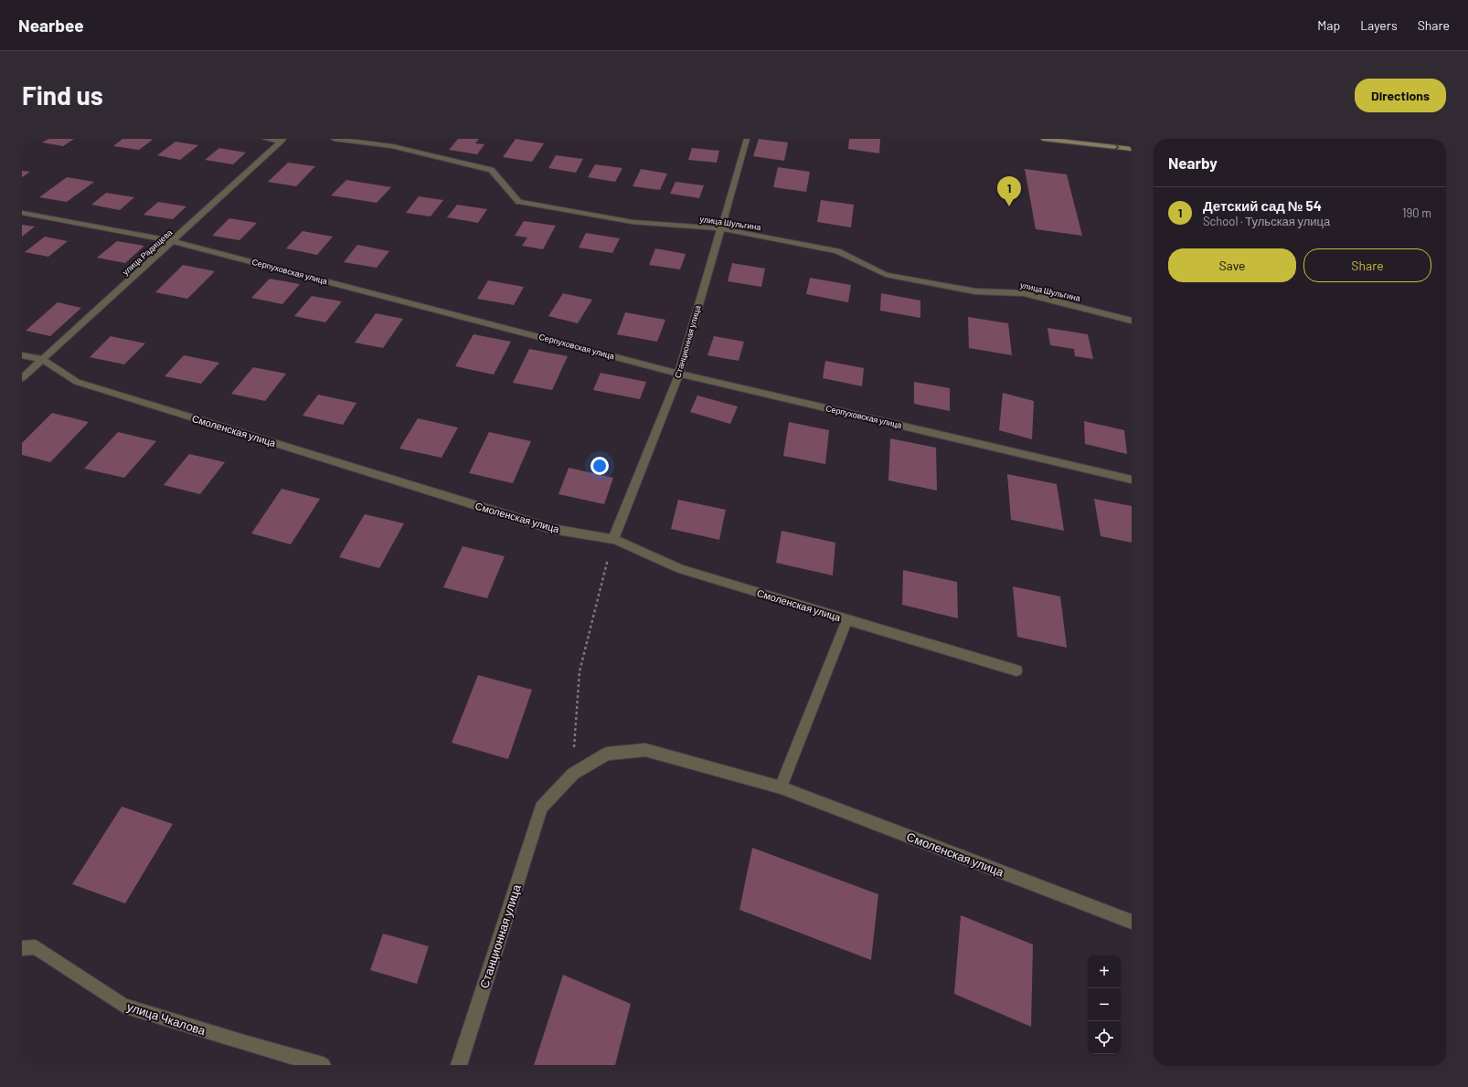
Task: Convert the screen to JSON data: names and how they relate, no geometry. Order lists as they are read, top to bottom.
{
  "streets": {
    "street": [
      "улица Шульгина",
      "улица Радищева",
      "Серпуховская улица",
      "Станционная улица",
      "Смоленская улица",
      "улица Чкалова"
    ]
  },
  "crossings": [
    ["улица Шульгина", "Станционная улица"],
    ["улица Радищева", "Серпуховская улица"],
    ["улица Радищева", "Смоленская улица"],
    ["Серпуховская улица", "Станционная улица"],
    ["Станционная улица", "Смоленская улица"]
  ],
  "page": {
    "header": "Nearbee",
    "nav": ["Map", "Layers", "Share"],
    "buttons": [
      "Directions",
      ["Save", "Share"]
    ],
    "title": "Find us",
    "heading": "Nearby",
    "pins": "1",
    "list": [
      {
        "mark": "1",
        "name": "Детский сад № 54",
        "note": "School · Тульская улица",
        "value": "190 m"
      }
    ],
    "map_buttons": ["+", "−"]
  }
}
